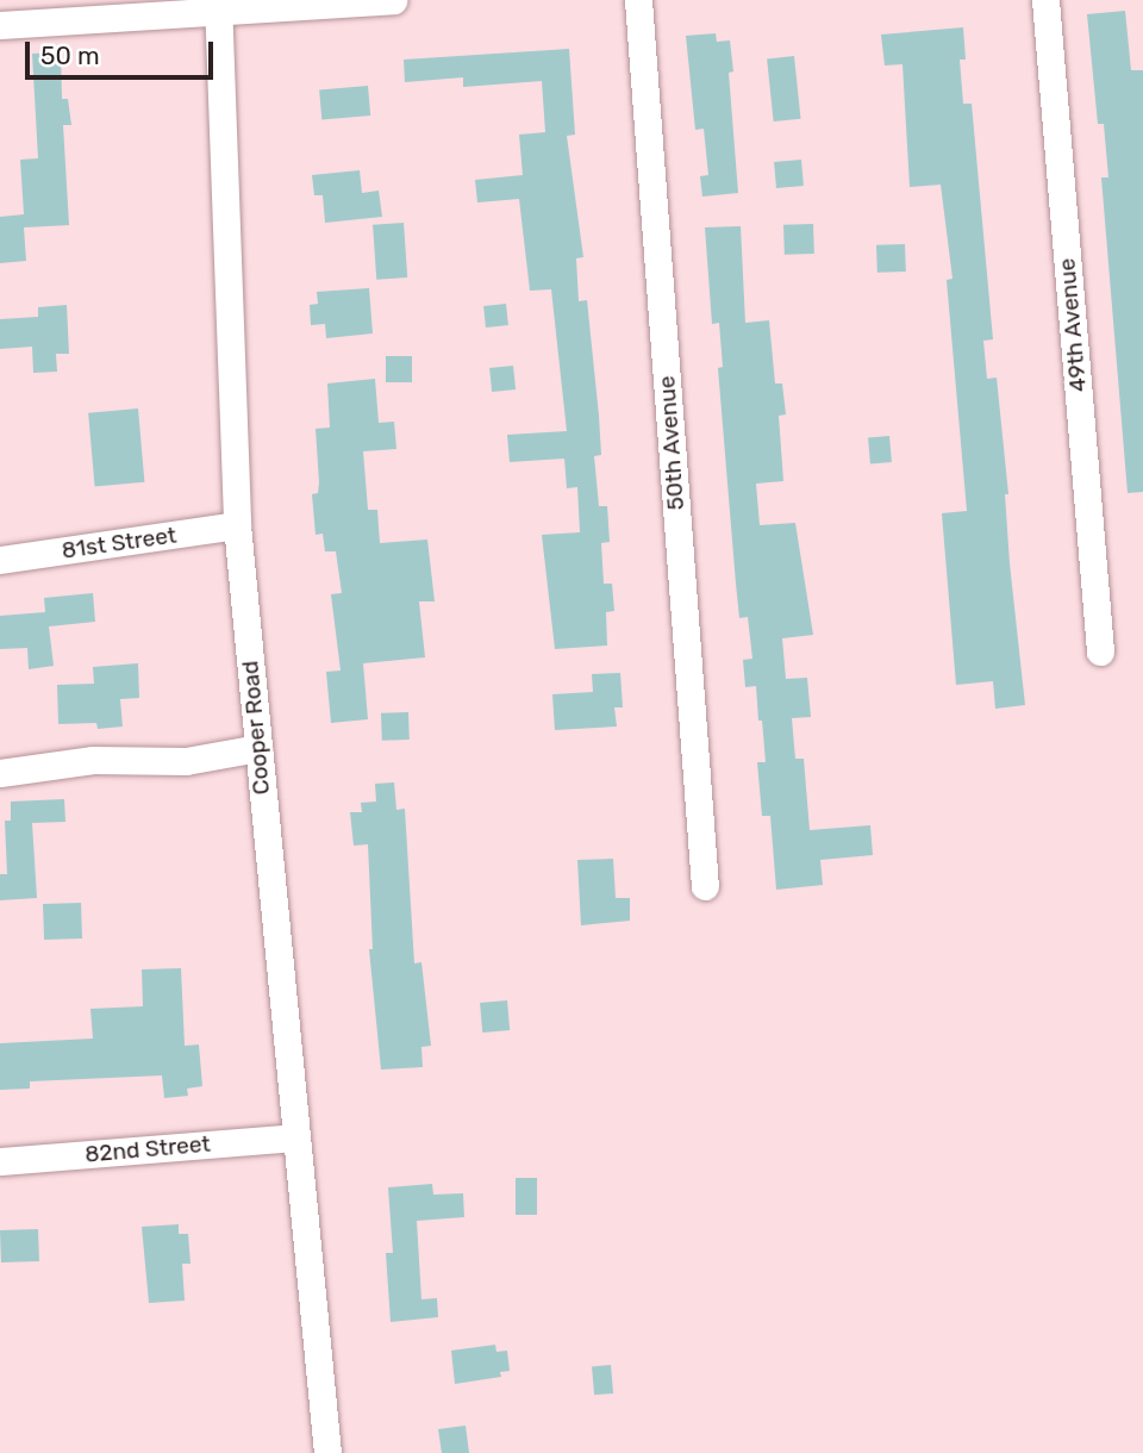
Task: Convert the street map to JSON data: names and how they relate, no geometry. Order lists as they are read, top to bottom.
{
  "streets": {
    "street": [
      "49th Avenue",
      "50th Avenue",
      "81st Street",
      "Cooper Road",
      "82nd Street"
    ]
  },
  "crossings": [
    ["81st Street", "Cooper Road"],
    ["Cooper Road", "82nd Street"]
  ],
  "scale_bar": "50 m"
}
